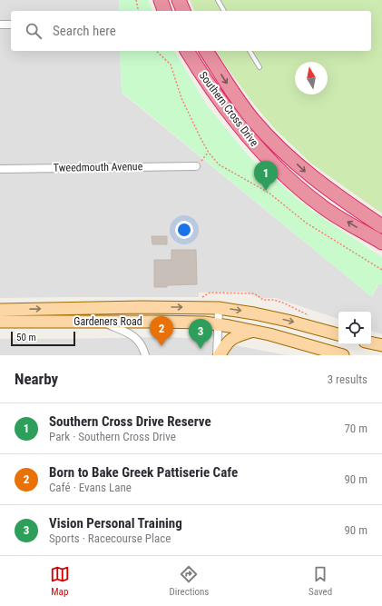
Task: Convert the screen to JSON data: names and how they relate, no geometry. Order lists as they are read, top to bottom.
{
  "streets": {
    "highway": ["Southern Cross Drive"],
    "main road": ["Gardeners Road"],
    "street": ["Tweedmouth Avenue"]
  },
  "scale_bar": "50 m",
  "north": "top",
  "page": {
    "search": "Search here",
    "pins": ["1", "2", "3"],
    "scale": "50 m",
    "heading": ["Nearby", "3 results"],
    "list": [
      {
        "mark": "1",
        "name": "Southern Cross Drive Reserve",
        "note": "Park · Southern Cross Drive",
        "value": "70 m"
      },
      {
        "mark": "2",
        "name": "Born to Bake Greek Pattiserie Cafe",
        "note": "Café · Evans Lane",
        "value": "90 m"
      },
      {
        "mark": "3",
        "name": "Vision Personal Training",
        "note": "Sports · Racecourse Place",
        "value": "90 m"
      }
    ],
    "nav": ["Map", "Directions", "Saved"]
  }
}
